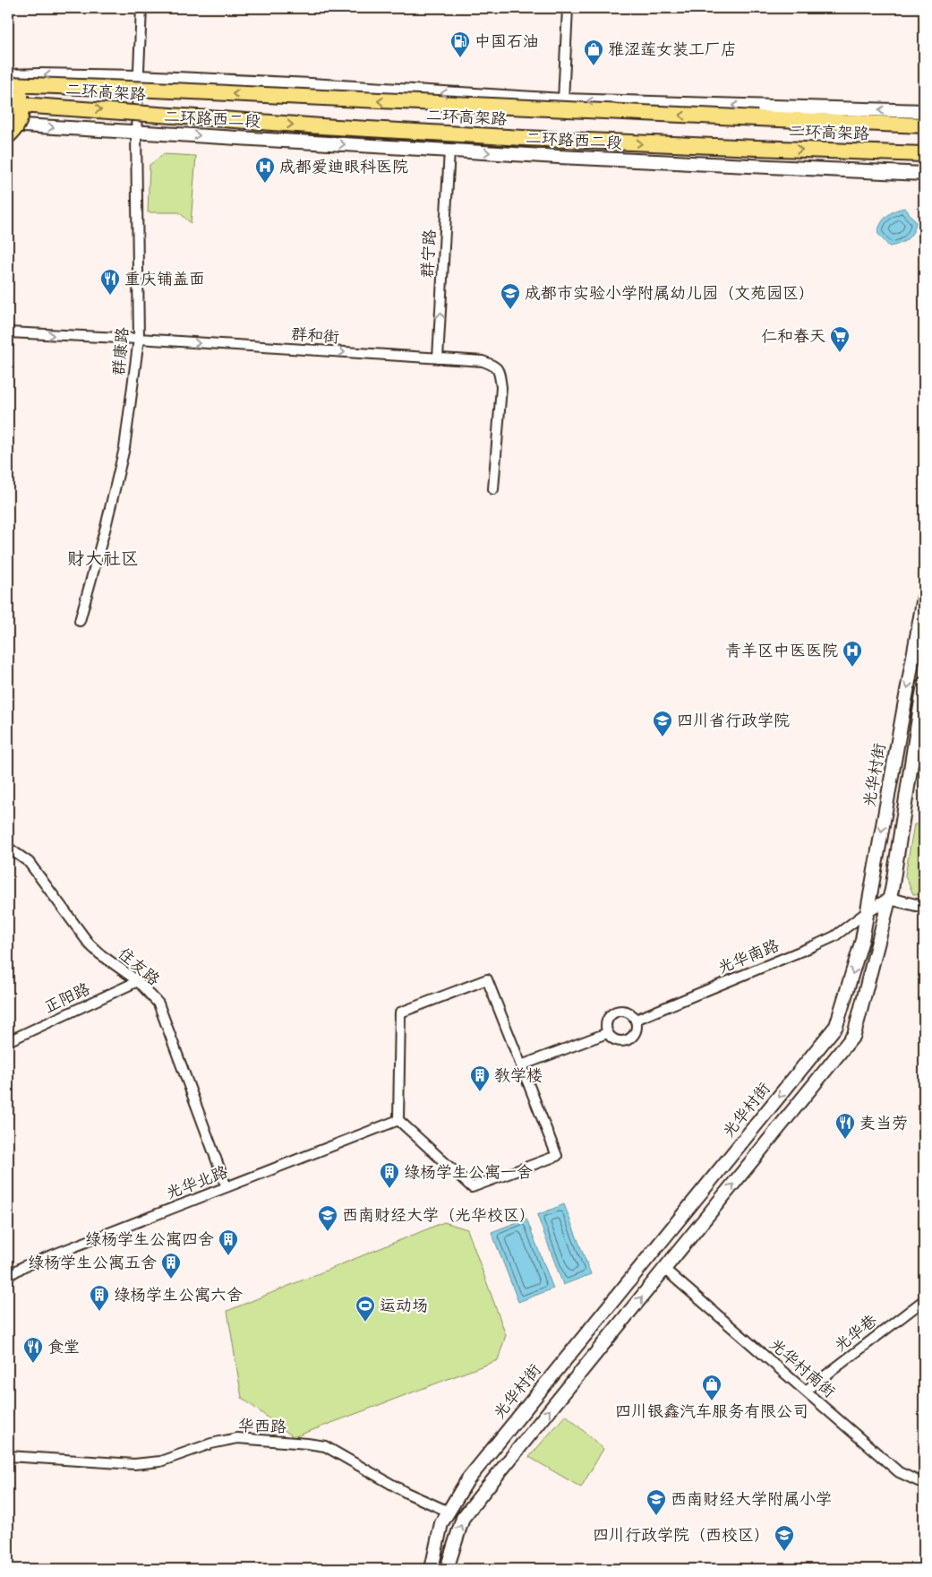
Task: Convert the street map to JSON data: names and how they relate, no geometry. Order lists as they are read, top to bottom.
{
  "streets": {
    "highway": ["二环高架路"],
    "main road": ["二环路西二段", "光华村街"],
    "street": [
      "群宁路",
      "群和街",
      "群康路",
      "光华南路",
      "住友路",
      "正阳路",
      "光华北路",
      "光华巷",
      "光华村南街",
      "华西路"
    ]
  },
  "crossings": [
    ["二环路西二段", "群宁路"],
    ["二环路西二段", "群康路"],
    ["群宁路", "群和街"],
    ["群和街", "群康路"],
    ["光华村街", "光华南路"],
    ["光华村街", "华西路"],
    ["住友路", "正阳路"],
    ["住友路", "光华北路"],
    ["光华巷", "光华村南街"]
  ],
  "one_way": ["群宁路", "群和街"],
  "districts": ["财大社区"],
  "places": {
    "fuel station": ["中国石油"],
    "shop": ["雅涩莲女装工厂店", "四川银鑫汽车服务有限公司"],
    "hospital": ["成都爱迪眼科医院", "青羊区中医医院"],
    "restaurant": ["重庆铺盖面", "麦当劳", "食堂"],
    "school or university": [
      "成都市实验小学附属幼儿园（文苑园区）",
      "四川省行政学院",
      "西南财经大学（光华校区）",
      "西南财经大学附属小学",
      "四川行政学院（西校区）"
    ],
    "supermarket": ["仁和春天"],
    "building": [
      "教学楼",
      "绿杨学生公寓一舍",
      "绿杨学生公寓四舍",
      "绿杨学生公寓五舍",
      "绿杨学生公寓六舍"
    ],
    "sports": ["运动场"]
  }
}
